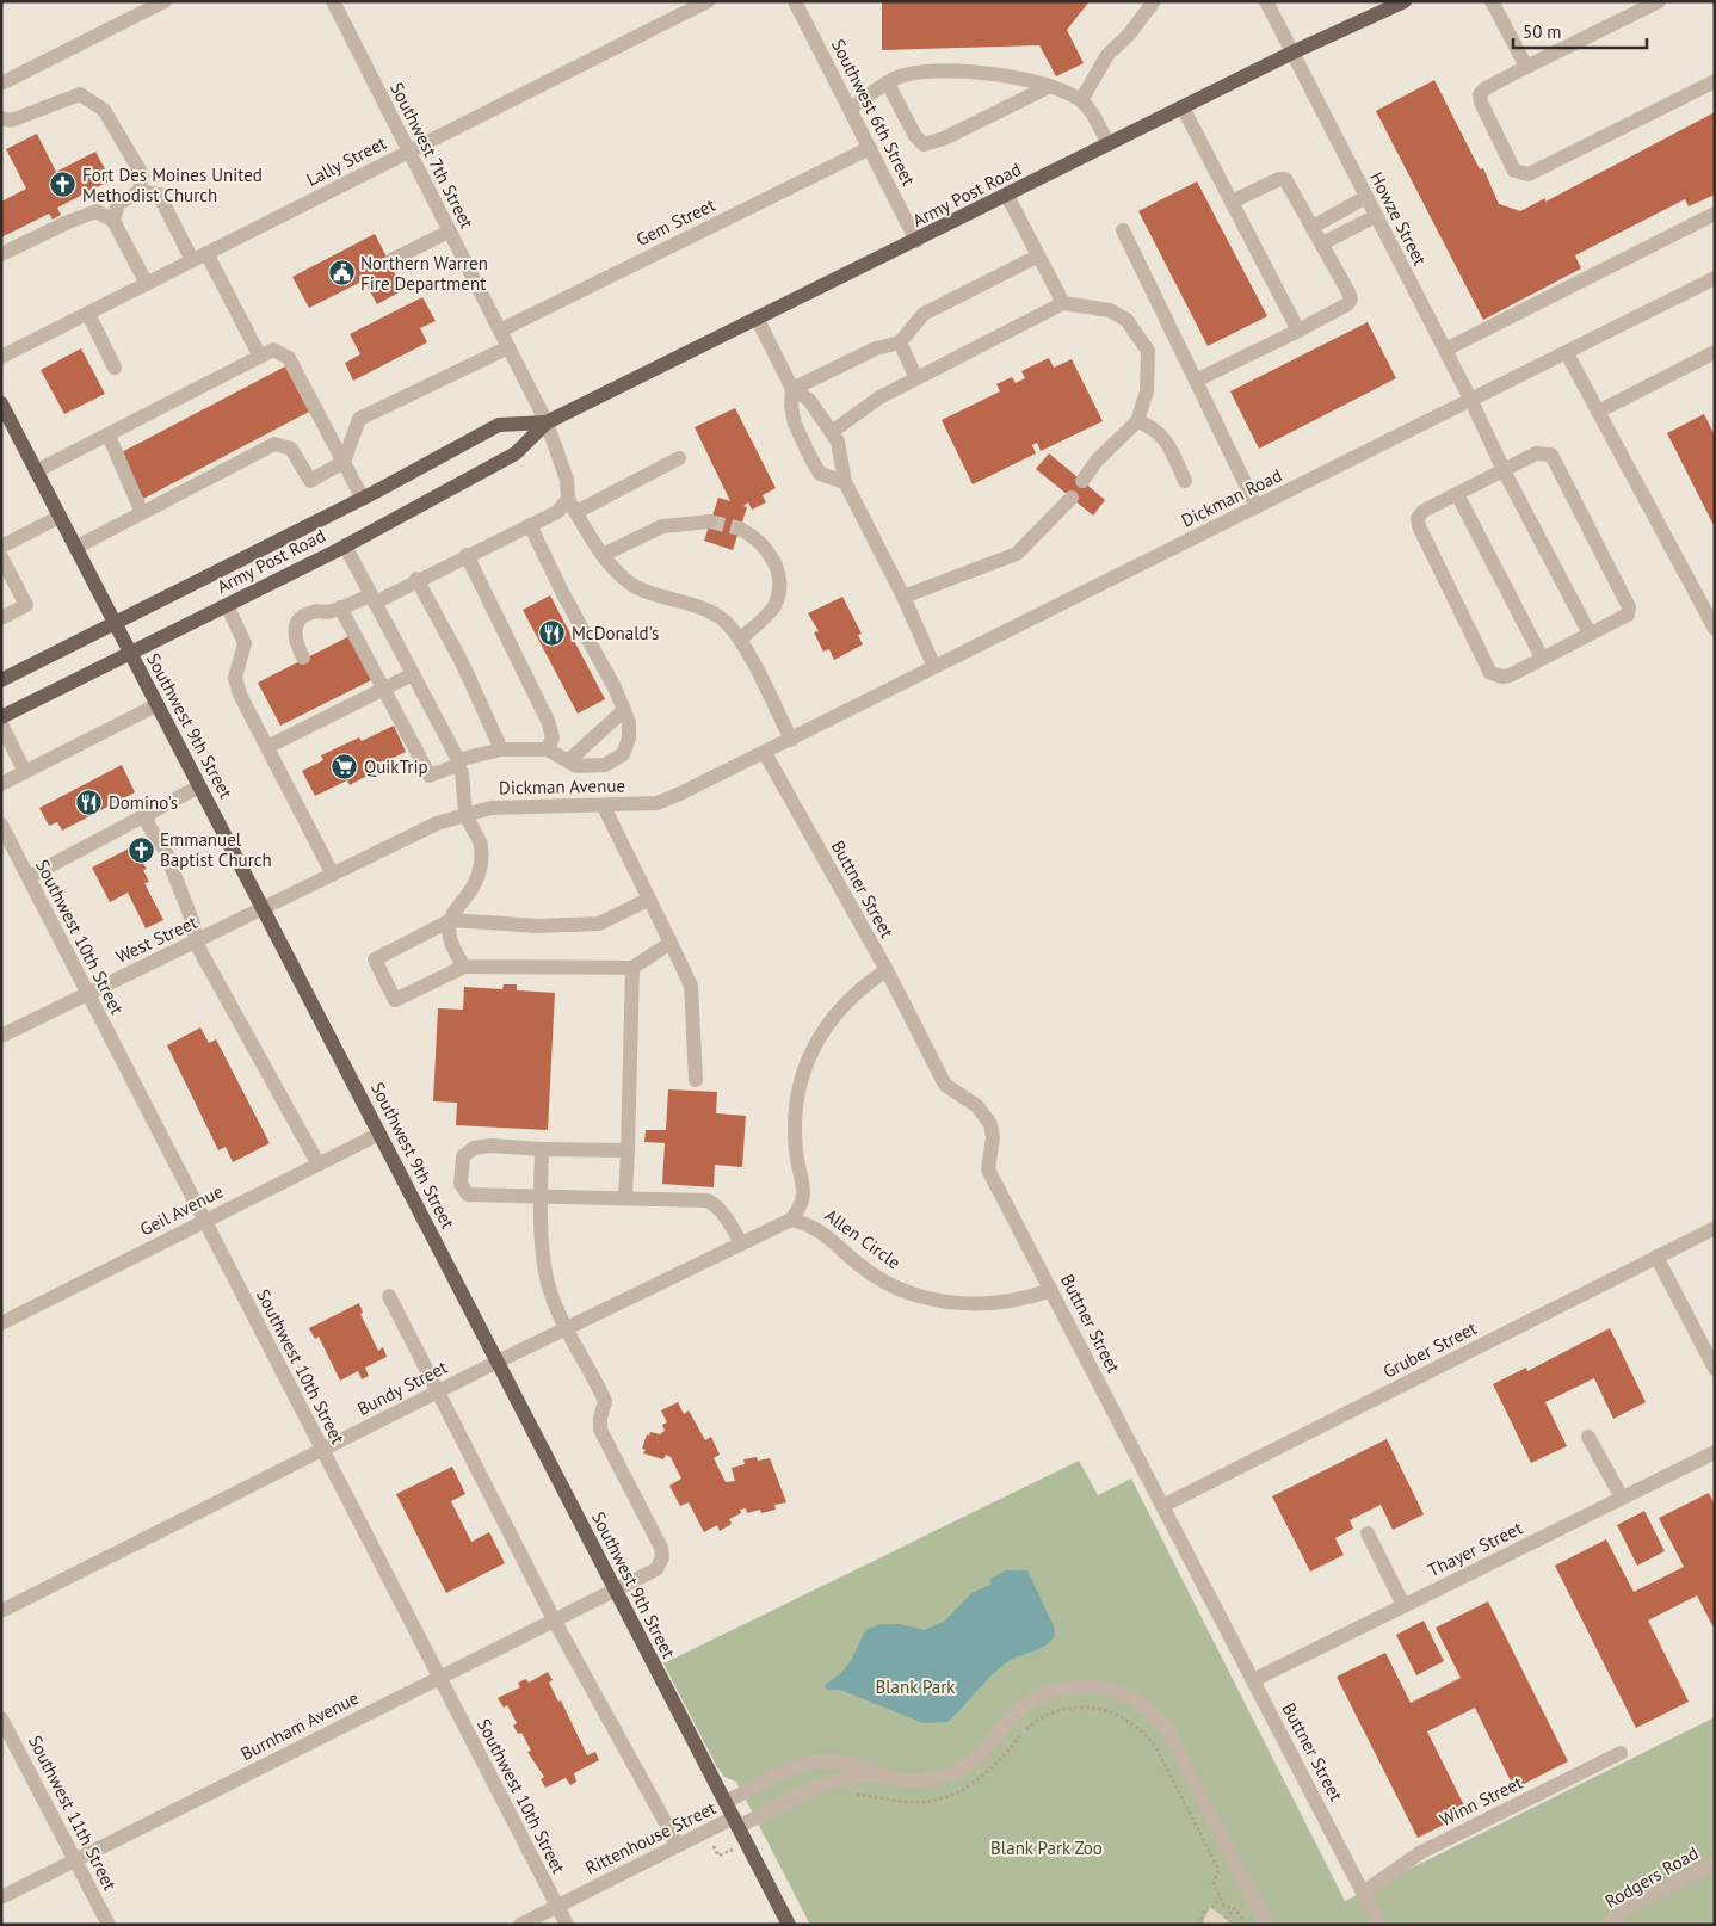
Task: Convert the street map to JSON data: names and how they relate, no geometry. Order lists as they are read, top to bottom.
{
  "streets": {
    "main road": ["Army Post Road", "Southwest 9th Street"],
    "street": [
      "Southwest 6th Street",
      "Southwest 7th Street",
      "Lally Street",
      "Howze Street",
      "Gem Street",
      "Dickman Road",
      "Dickman Avenue",
      "Buttner Street",
      "Southwest 10th Street",
      "West Street",
      "Geil Avenue",
      "Allen Circle",
      "Gruber Street",
      "Bundy Street",
      "Thayer Street",
      "Burnham Avenue",
      "Winn Street",
      "Southwest 11th Street",
      "Rittenhouse Street",
      "Rodgers Road"
    ]
  },
  "crossings": [
    ["Southwest 6th Street", "Army Post Road"],
    ["Southwest 6th Street", "Gem Street"],
    ["Southwest 7th Street", "Lally Street"],
    ["Southwest 7th Street", "Army Post Road"],
    ["Southwest 7th Street", "Gem Street"],
    ["Southwest 7th Street", "Dickman Road"],
    ["Army Post Road", "Howze Street"],
    ["Army Post Road", "Southwest 9th Street"],
    ["Howze Street", "Dickman Road"],
    ["Dickman Road", "Dickman Avenue"],
    ["Dickman Road", "Buttner Street"],
    ["Southwest 9th Street", "Dickman Avenue"],
    ["Southwest 9th Street", "West Street"],
    ["Southwest 9th Street", "Geil Avenue"],
    ["Southwest 9th Street", "Bundy Street"],
    ["Southwest 9th Street", "Burnham Avenue"],
    ["Southwest 9th Street", "Rittenhouse Street"],
    ["Dickman Avenue", "Buttner Street"],
    ["Dickman Avenue", "West Street"],
    ["Buttner Street", "Allen Circle"],
    ["Buttner Street", "Gruber Street"],
    ["Buttner Street", "Thayer Street"],
    ["Buttner Street", "Winn Street"],
    ["Southwest 10th Street", "West Street"],
    ["Southwest 10th Street", "Geil Avenue"],
    ["Southwest 10th Street", "Bundy Street"],
    ["Southwest 10th Street", "Burnham Avenue"],
    ["Southwest 10th Street", "Rittenhouse Street"],
    ["Allen Circle", "Bundy Street"],
    ["Bundy Street", "Burnham Avenue"],
    ["Burnham Avenue", "Southwest 11th Street"]
  ],
  "parks": ["Blank Park", "Blank Park Zoo"],
  "places": {
    "church": ["Fort Des Moines United Methodist Church", "Emmanuel Baptist Church"],
    "public building": ["Northern Warren Fire Department"],
    "restaurant": ["McDonald's", "Domino's"],
    "supermarket": ["QuikTrip"]
  },
  "scale_bar": "50 m"
}
